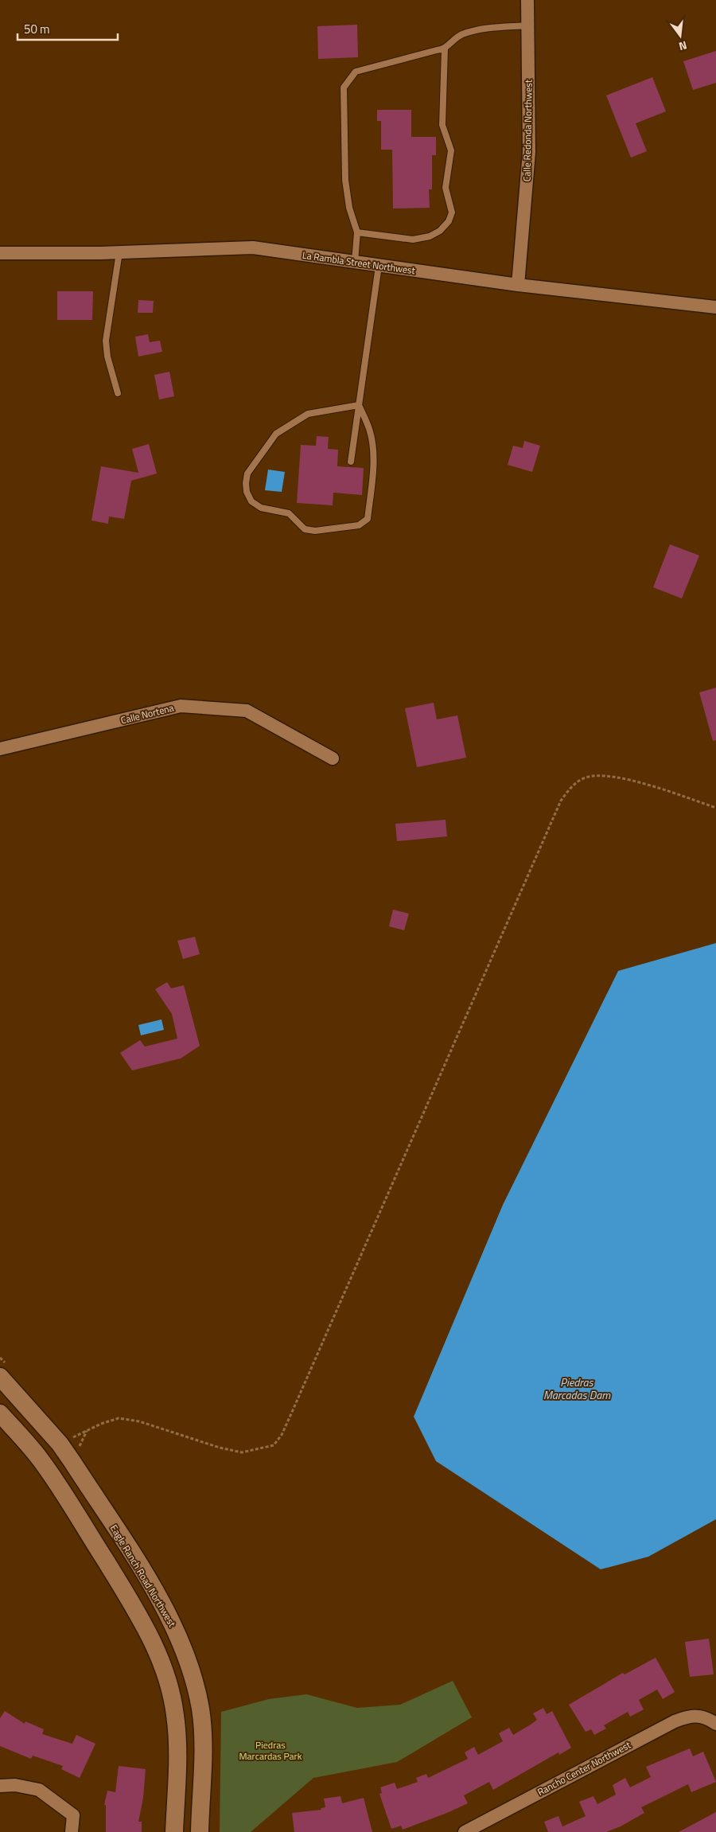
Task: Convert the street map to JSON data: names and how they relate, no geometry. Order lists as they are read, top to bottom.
{
  "streets": {
    "street": [
      "Calle Redonda Northwest",
      "La Rambla Street Northwest",
      "Calle Nortena",
      "Eagle Ranch Road Northwest",
      "Rancho Center Northwest"
    ]
  },
  "crossings": [
    ["Calle Redonda Northwest", "La Rambla Street Northwest"]
  ],
  "water": ["Piedras Marcadas Dam"],
  "parks": ["Piedras Marcardas Park"],
  "scale_bar": "50 m",
  "north": "bottom"
}
